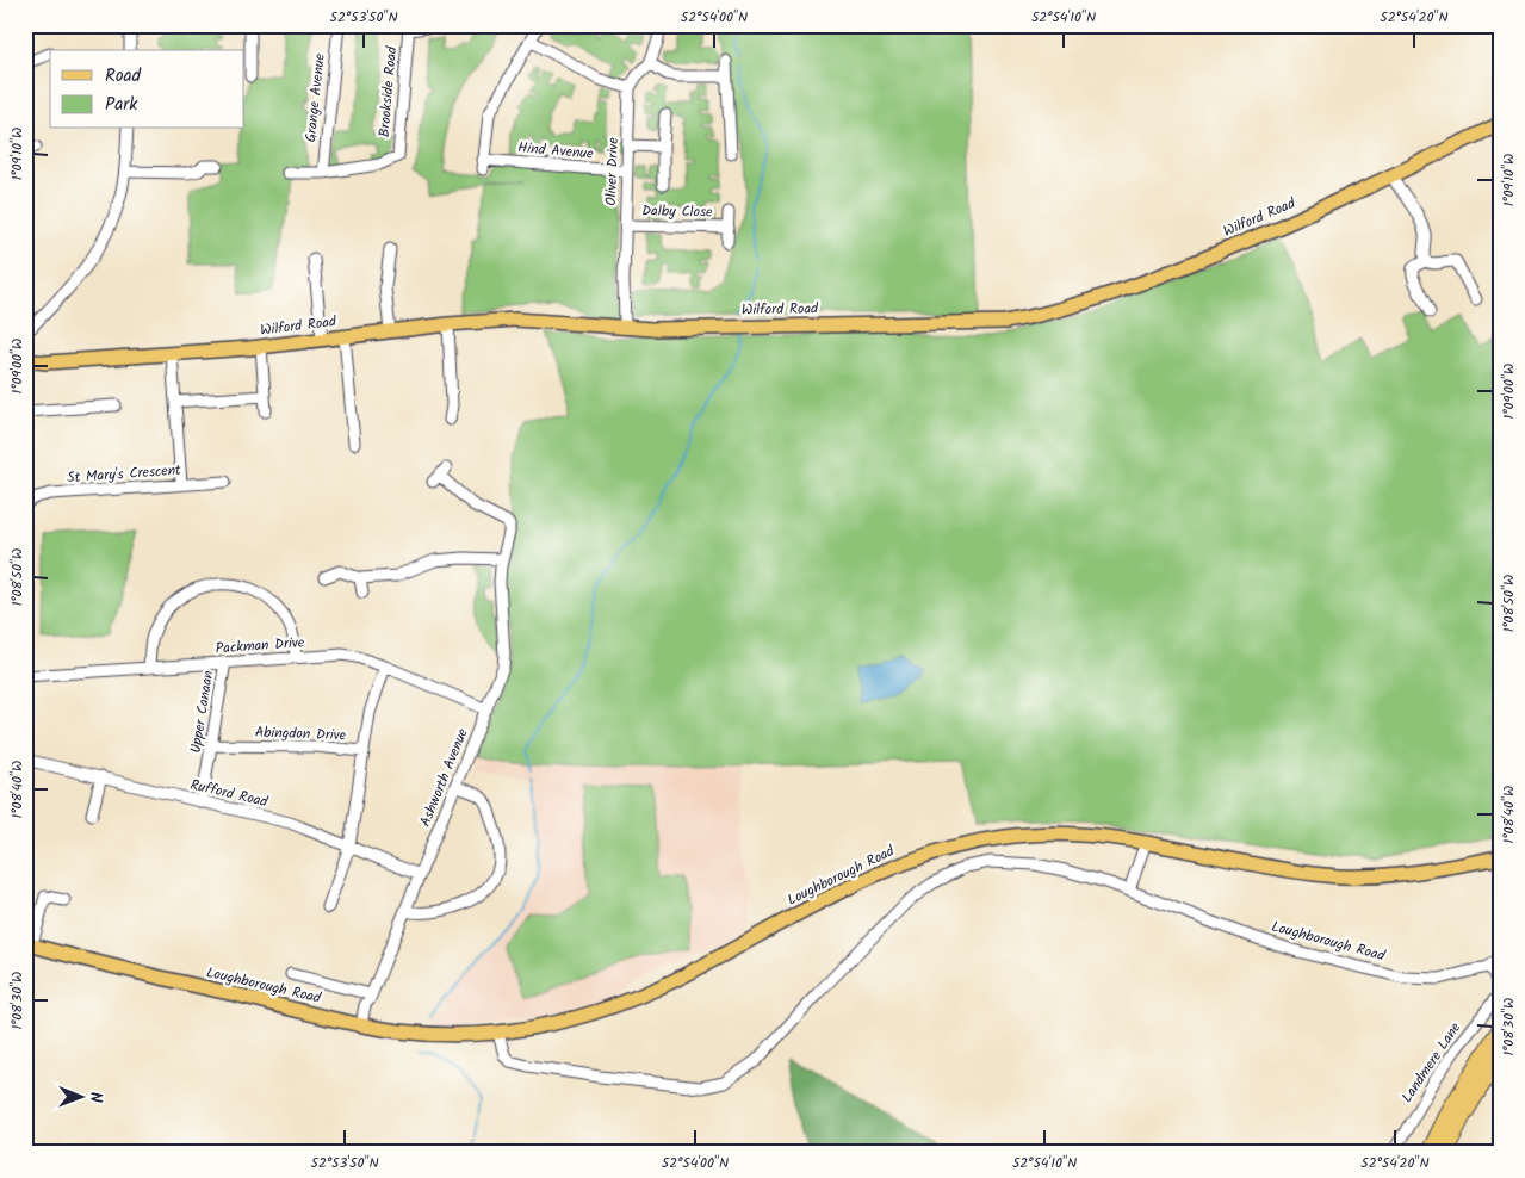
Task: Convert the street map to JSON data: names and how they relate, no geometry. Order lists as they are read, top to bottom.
{
  "streets": {
    "main road": ["Wilford Road", "Loughborough Road"],
    "street": [
      "Brookside Road",
      "Grange Avenue",
      "Hind Avenue",
      "Oliver Drive",
      "Dalby Close",
      "St Mary's Crescent",
      "Packman Drive",
      "Upper Canaan",
      "Abingdon Drive",
      "Ashworth Avenue",
      "Rufford Road",
      "Landmere Lane"
    ]
  },
  "crossings": [
    ["Brookside Road", "Grange Avenue"],
    ["Hind Avenue", "Oliver Drive"],
    ["Oliver Drive", "Dalby Close"],
    ["Oliver Drive", "Wilford Road"],
    ["Packman Drive", "Upper Canaan"],
    ["Packman Drive", "Ashworth Avenue"],
    ["Upper Canaan", "Abingdon Drive"],
    ["Upper Canaan", "Rufford Road"],
    ["Abingdon Drive", "Rufford Road"],
    ["Ashworth Avenue", "Rufford Road"],
    ["Ashworth Avenue", "Loughborough Road"]
  ],
  "legend": ["Road", "Park"],
  "north": "right",
  "coordinates": [
    "52°53'50\"N",
    "52°54'00\"N",
    "52°54'10\"N",
    "52°54'20\"N",
    "1°09'10\"W",
    "1°09'00\"W",
    "1°08'50\"W",
    "1°08'40\"W",
    "1°08'30\"W"
  ]
}
